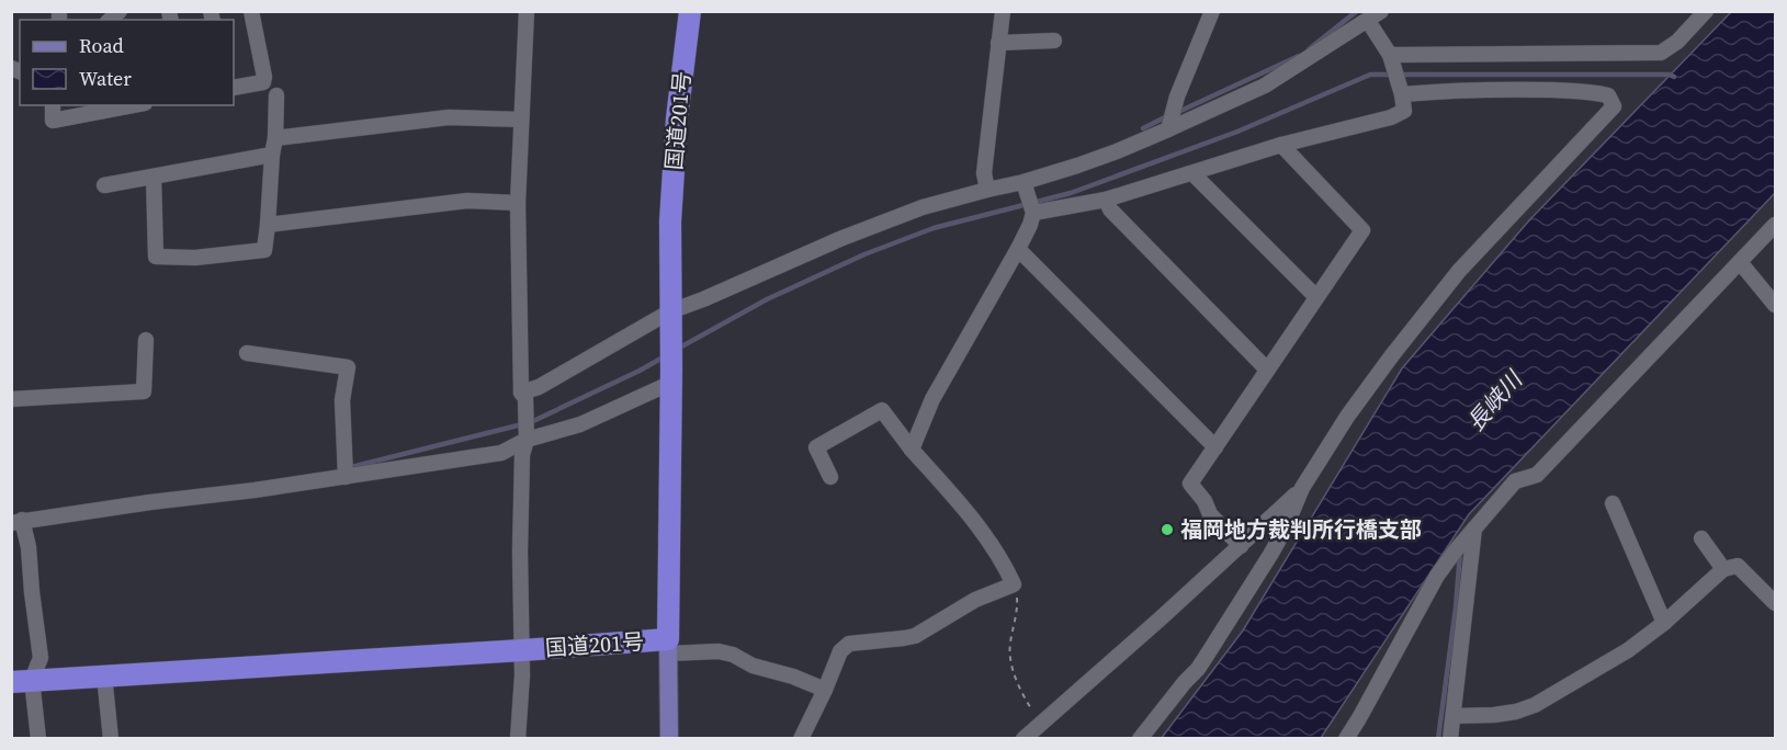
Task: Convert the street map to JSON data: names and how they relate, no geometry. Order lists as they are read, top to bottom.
{
  "streets": {
    "highway": ["国道201号"]
  },
  "water": ["長峡川"],
  "places": ["福岡地方裁判所行橋支部"],
  "legend": ["Road", "Water"]
}
